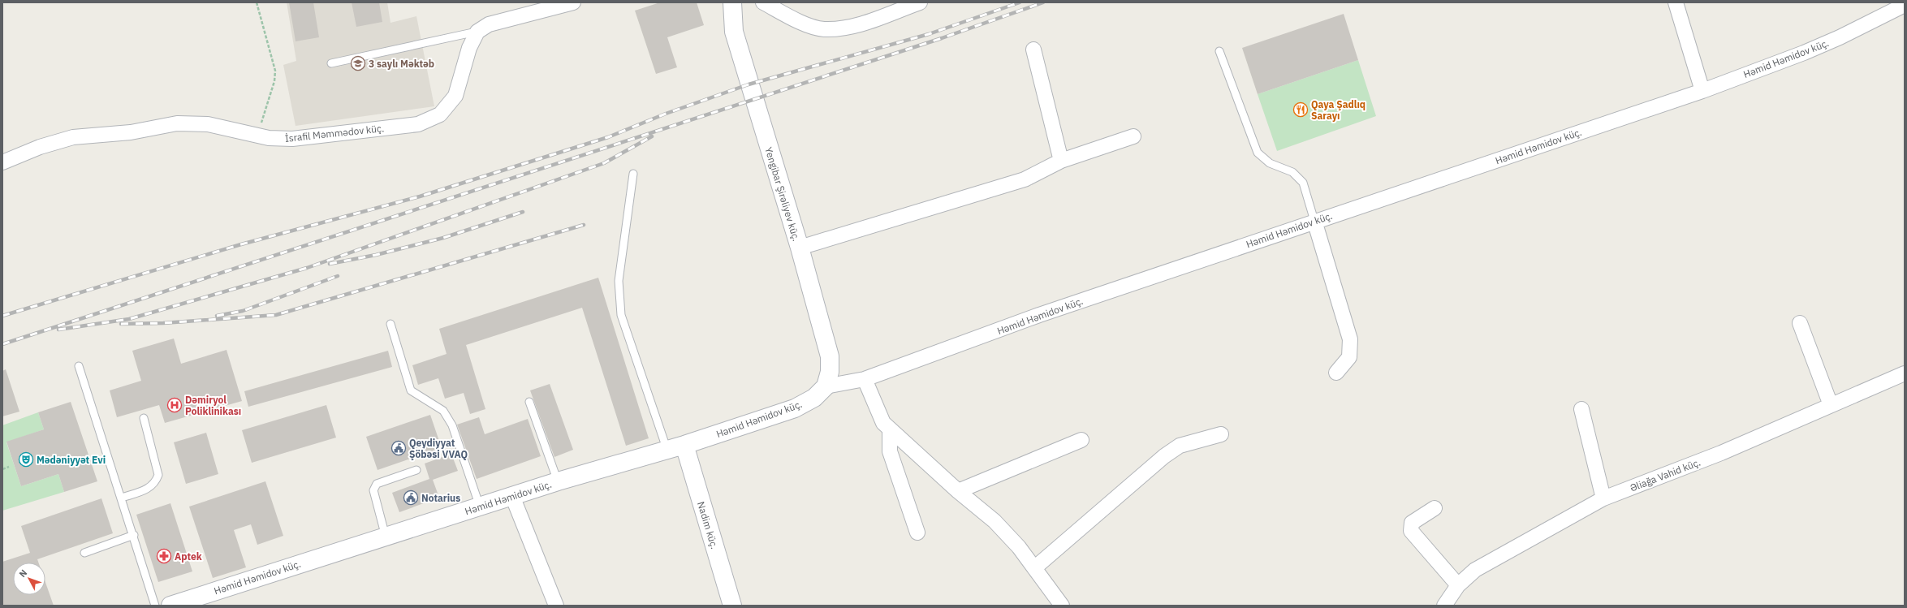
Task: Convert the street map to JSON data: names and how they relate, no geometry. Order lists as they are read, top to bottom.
{
  "streets": {
    "street": [
      "Həmid Həmidov küç.",
      "İsrafil Məmmədov küç.",
      "Yengibar Şirəliyev küç.",
      "Əliağa Vahid küç.",
      "Nadim küç."
    ]
  },
  "crossings": [
    ["Həmid Həmidov küç.", "Yengibar Şirəliyev küç."],
    ["Həmid Həmidov küç.", "Nadim küç."]
  ],
  "places": {
    "school or university": ["3 saylı Məktəb"],
    "restaurant": ["Qaya Şadlıq Sarayı"],
    "hospital": ["Dəmiryol Poliklinikası"],
    "public building": ["Qeydiyyat Şöbəsi VVAQ", "Notarius"],
    "theatre": ["Mədəniyyət Evi"],
    "pharmacy": ["Aptek"]
  },
  "north": "top left"
}
